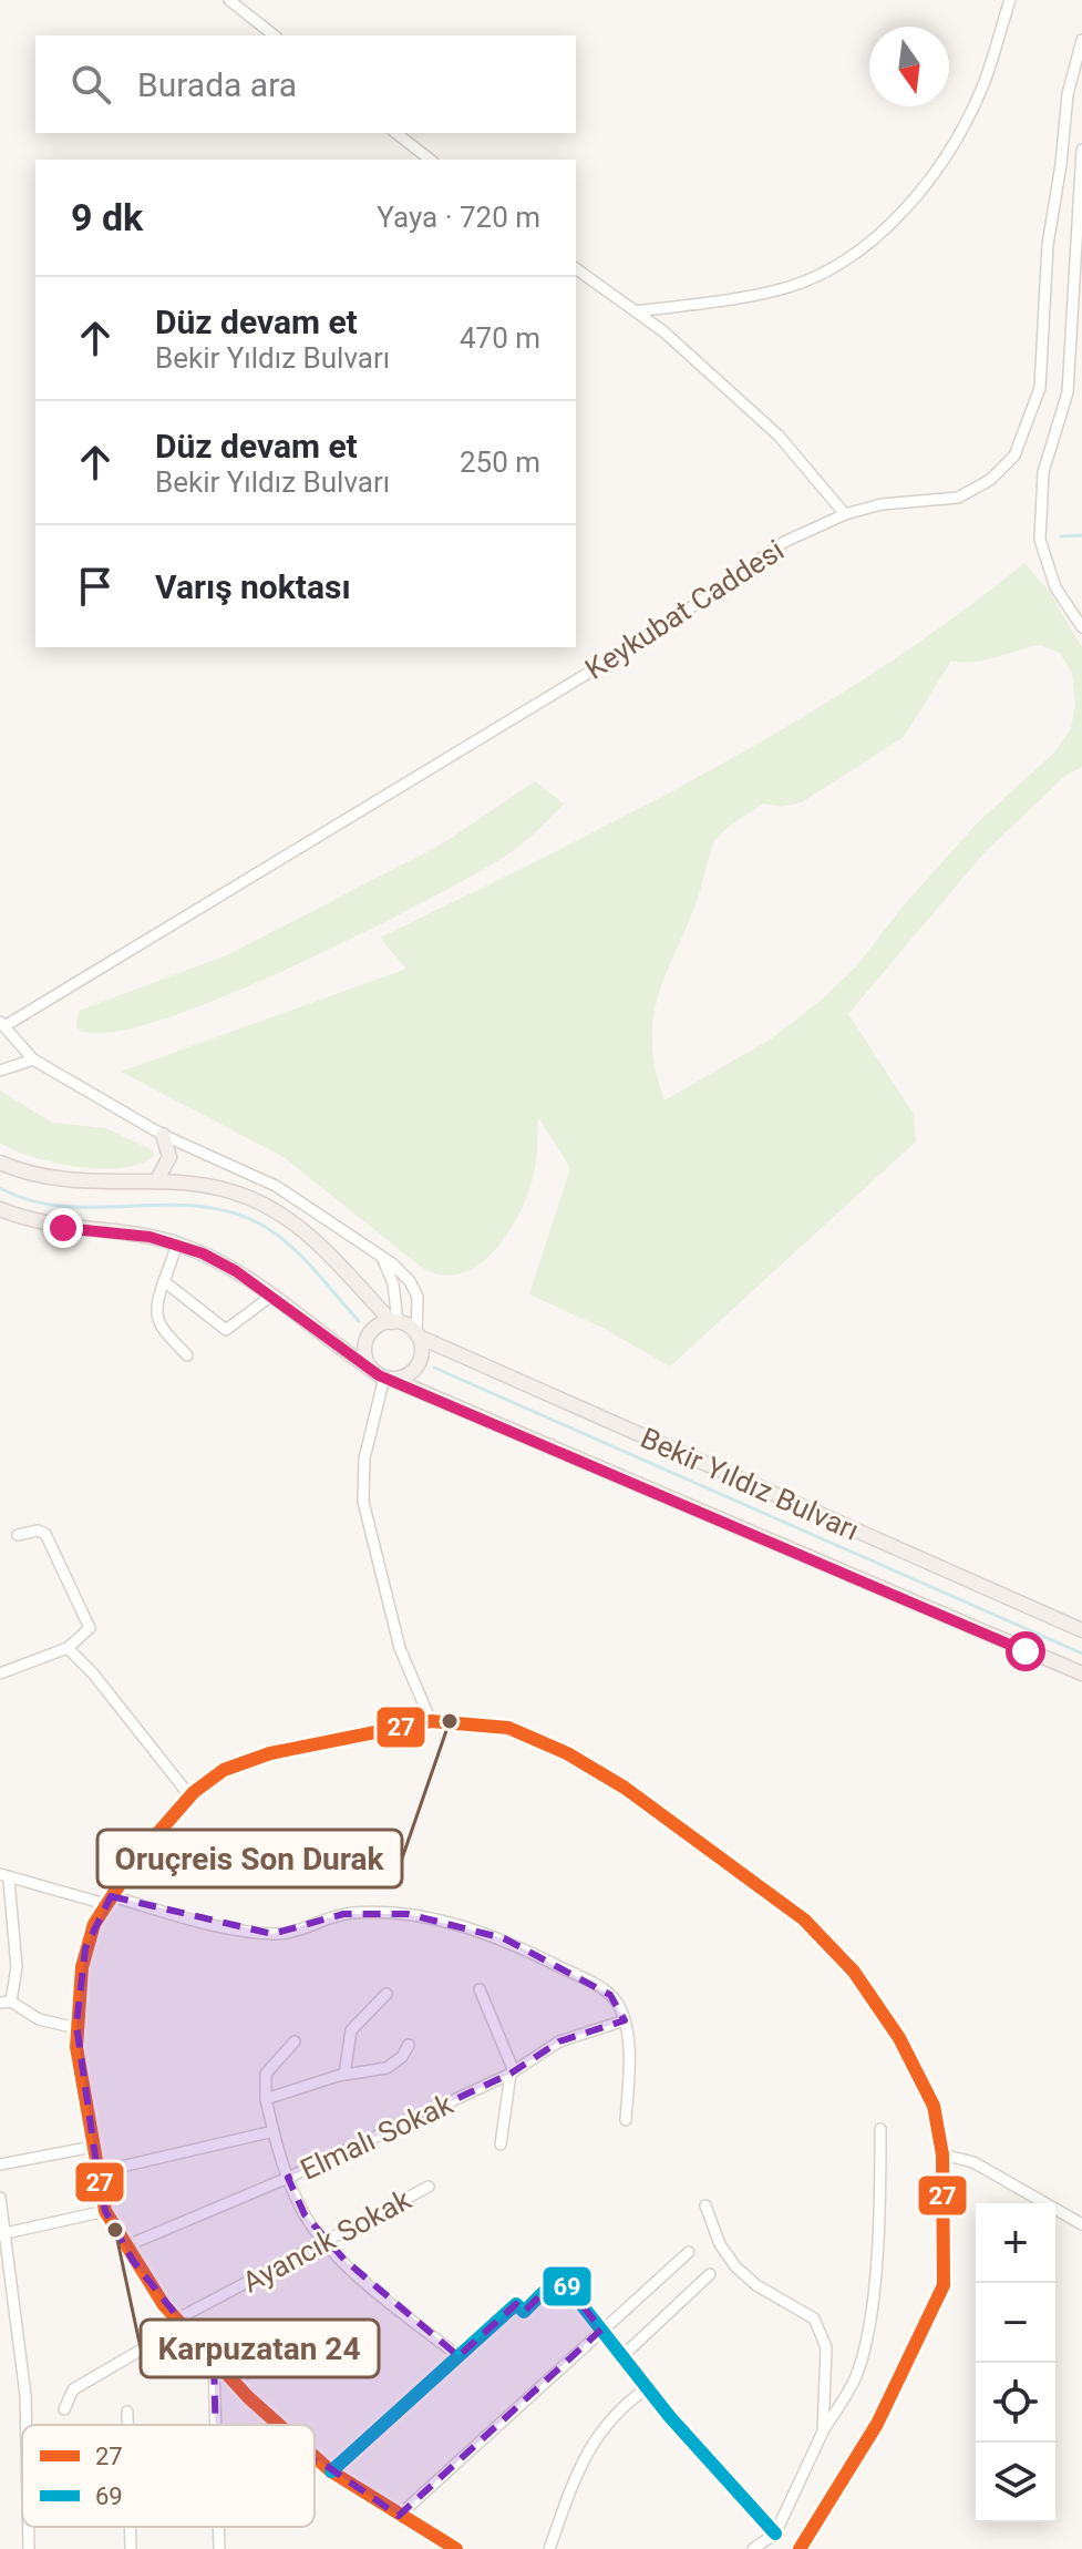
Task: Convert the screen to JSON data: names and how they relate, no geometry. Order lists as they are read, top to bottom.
{
  "streets": {
    "main road": ["Bekir Yıldız Bulvarı"],
    "street": ["Keykubat Caddesi", "Elmalı Sokak", "Ayancık Sokak"]
  },
  "places": ["Oruçreis Son Durak", "Karpuzatan 24"],
  "lines": ["transit line 27", "transit line 69"],
  "legend": ["27", "69"],
  "north": "bottom",
  "page": {
    "search": "Burada ara",
    "heading": ["9 dk", "Yaya · 720 m"],
    "list": [
      ["Düz devam et", "Bekir Yıldız Bulvarı", "470 m"],
      ["Düz devam et", "Bekir Yıldız Bulvarı", "250 m"],
      "Varış noktası"
    ],
    "map_buttons": ["+", "−"]
  }
}
